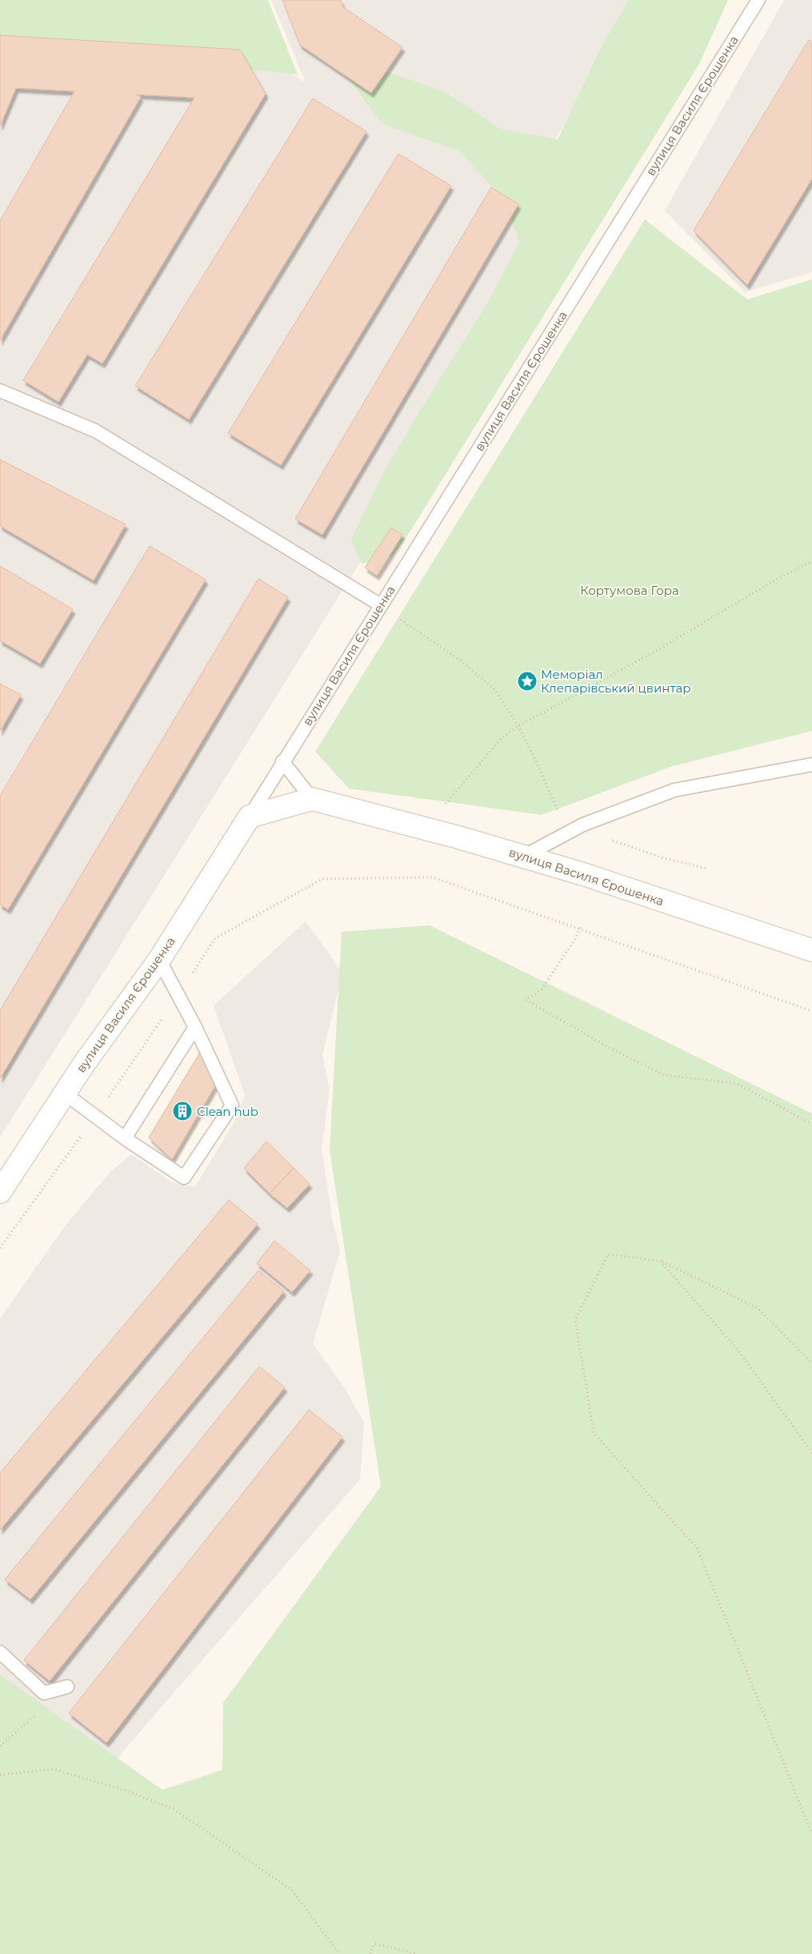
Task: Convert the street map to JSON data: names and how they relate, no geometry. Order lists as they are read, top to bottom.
{
  "streets": {
    "main road": ["вулиця Василя Єрошенка"]
  },
  "parks": ["Кортумова Гора"],
  "places": {
    "place": ["Меморіал Клепарівський цвинтар"],
    "building": ["Clean hub"]
  }
}
